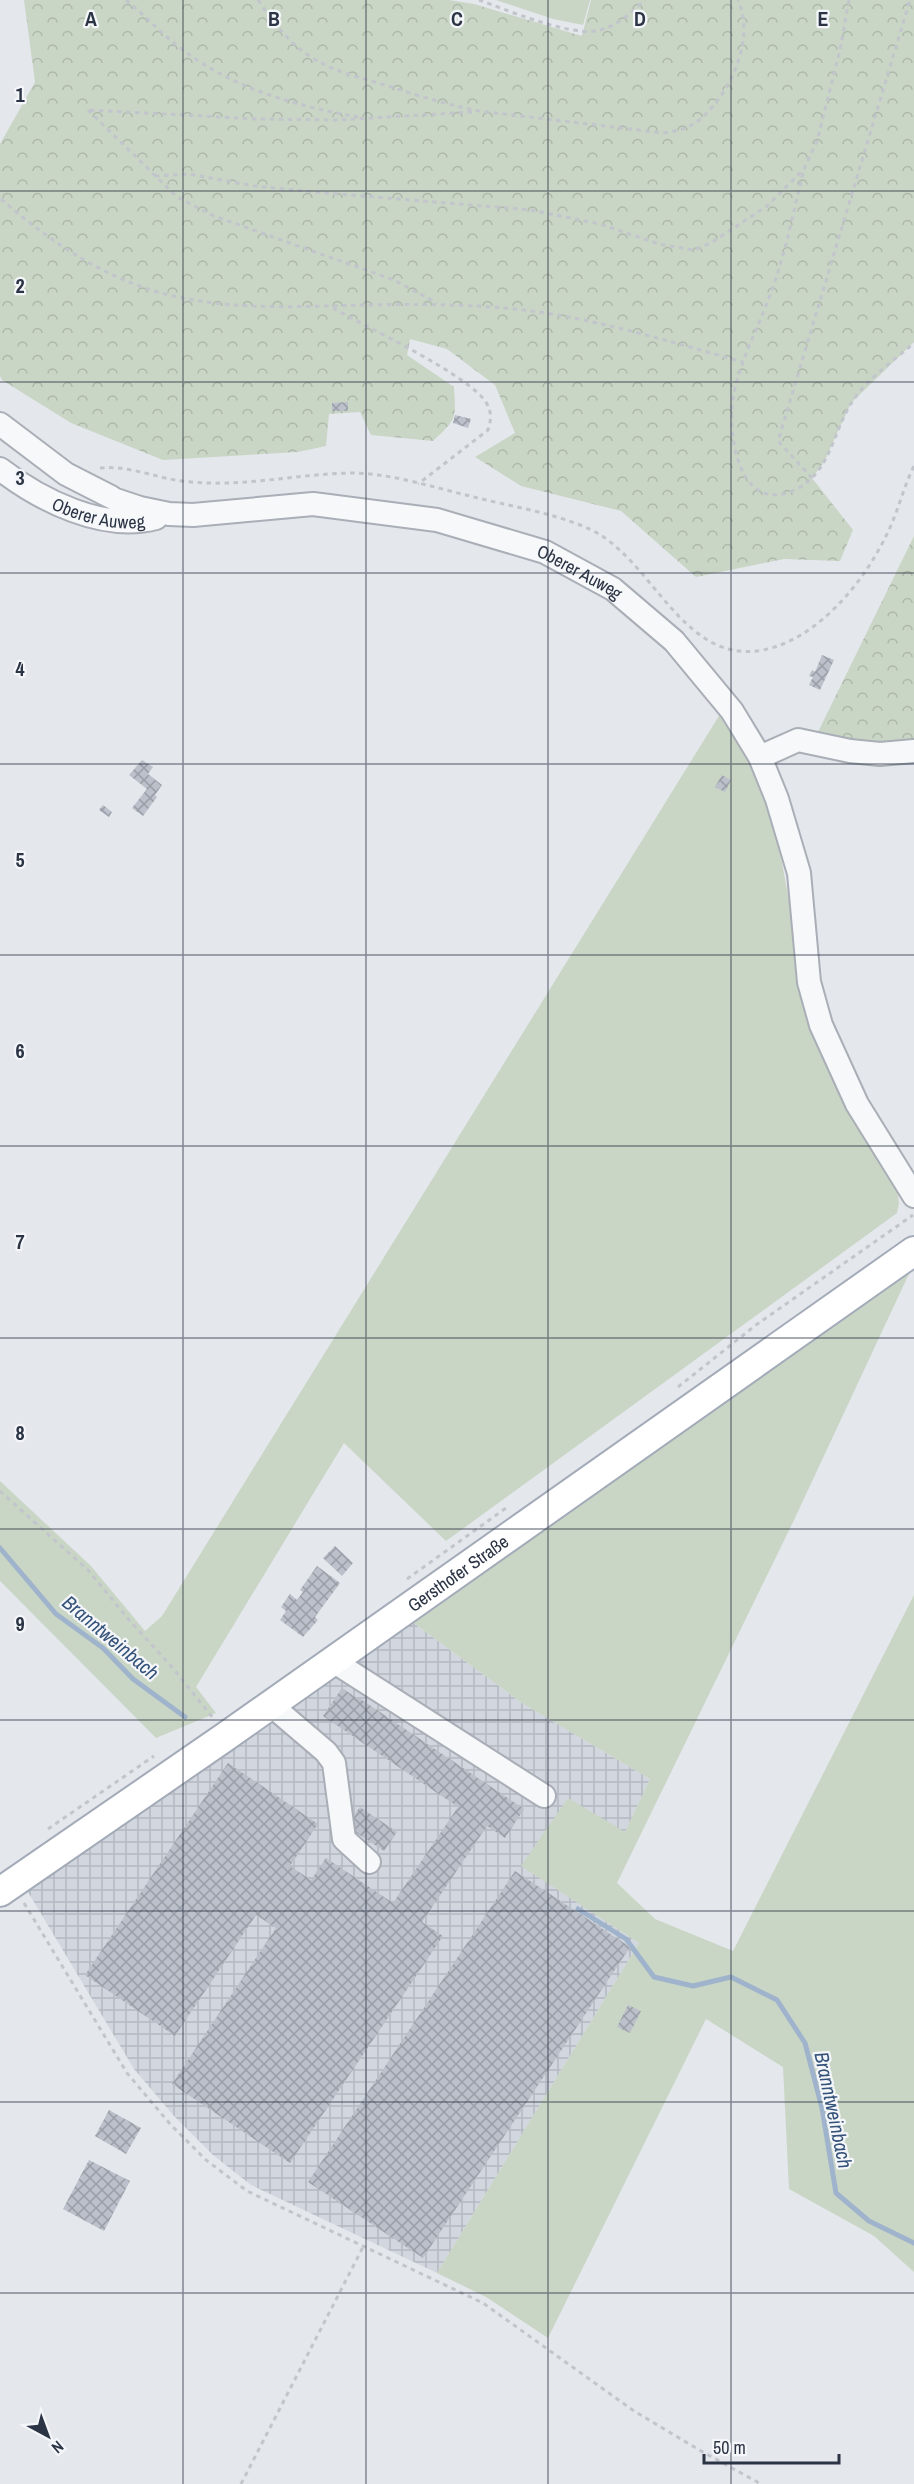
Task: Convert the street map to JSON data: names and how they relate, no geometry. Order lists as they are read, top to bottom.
{
  "streets": {
    "main road": ["Gersthofer Straße"],
    "street": ["Oberer Auweg"]
  },
  "water": ["Branntweinbach"],
  "scale_bar": "50 m",
  "north": "bottom right",
  "grid": {
    "columns": [
      "A",
      "B",
      "C",
      "D",
      "E"
    ],
    "rows": [
      "1",
      "2",
      "3",
      "4",
      "5",
      "6",
      "7",
      "8",
      "9"
    ]
  }
}
